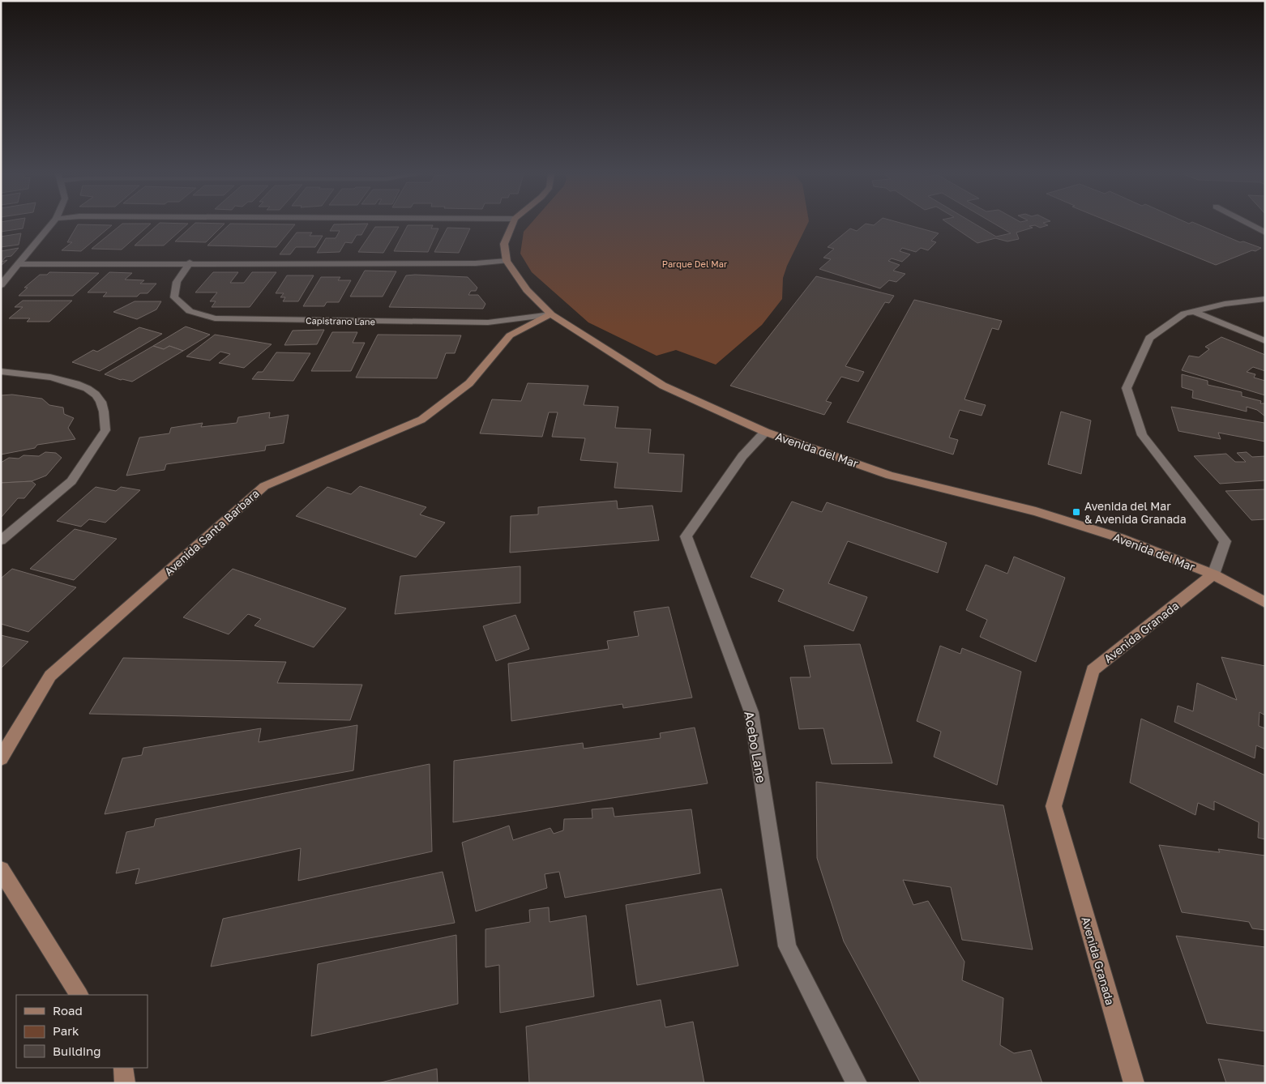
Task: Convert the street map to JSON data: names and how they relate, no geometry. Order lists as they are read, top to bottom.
{
  "streets": {
    "street": [
      "Capistrano Lane",
      "Avenida del Mar",
      "Avenida Santa Barbara",
      "Avenida Granada",
      "Acebo Lane"
    ]
  },
  "crossings": [
    ["Capistrano Lane", "Avenida del Mar"],
    ["Capistrano Lane", "Avenida Santa Barbara"],
    ["Avenida del Mar", "Avenida Santa Barbara"],
    ["Avenida del Mar", "Avenida Granada"],
    ["Avenida del Mar", "Acebo Lane"]
  ],
  "parks": ["Parque Del Mar"],
  "places": {
    "transit": ["Avenida del Mar & Avenida Granada"]
  },
  "legend": ["Road", "Park", "Building"]
}
